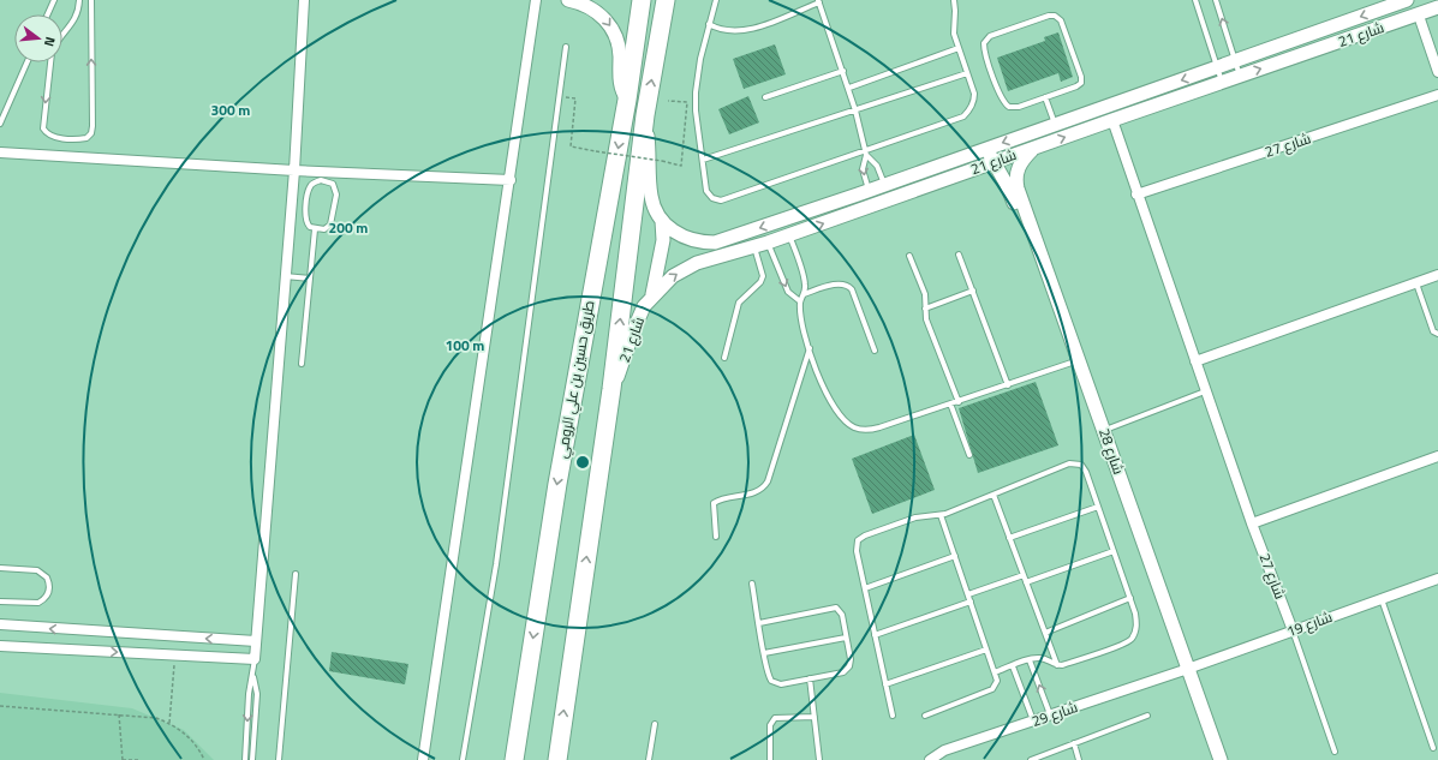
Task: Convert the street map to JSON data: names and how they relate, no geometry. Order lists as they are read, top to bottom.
{
  "streets": {
    "highway": ["طريق حسين بن علي الرومي"],
    "street": [
      "شارع 21",
      "شارع 27",
      "شارع 28",
      "شارع 19",
      "شارع 29"
    ]
  },
  "crossings": [
    ["شارع 21", "شارع 27"],
    ["شارع 21", "شارع 28"],
    ["شارع 27", "شارع 19"],
    ["شارع 28", "شارع 19"],
    ["شارع 28", "شارع 29"],
    ["شارع 19", "شارع 29"]
  ],
  "north": "right",
  "rings": ["300 m", "200 m", "100 m"]
}
